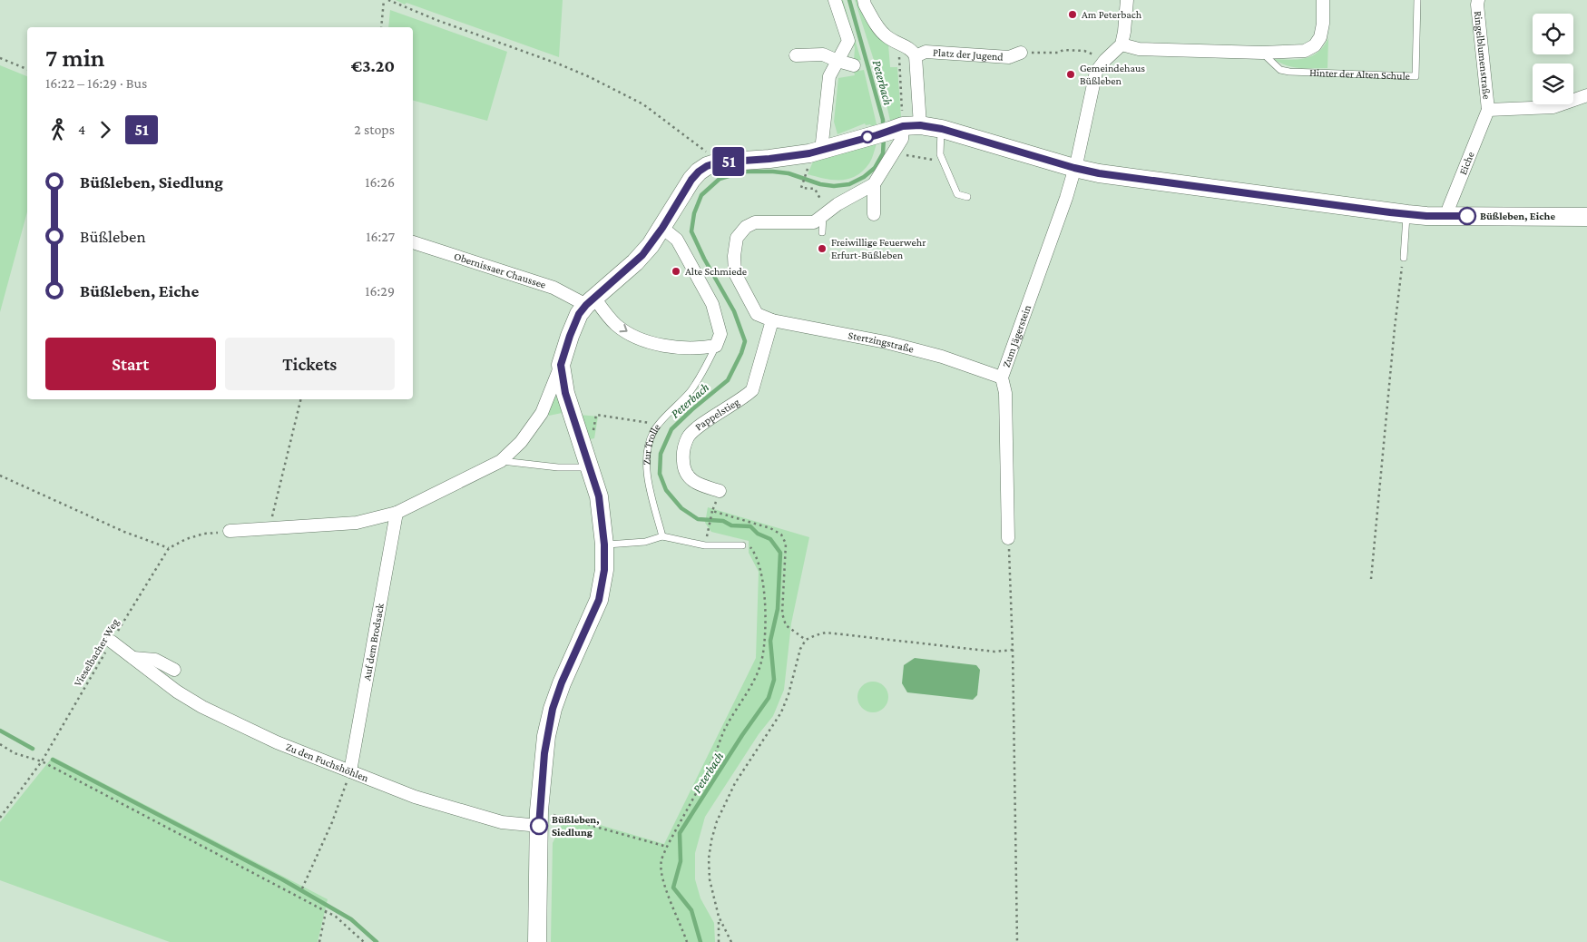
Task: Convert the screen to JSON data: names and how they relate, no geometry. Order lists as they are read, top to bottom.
{
  "streets": {
    "street": [
      "Platz der Jugend",
      "Ringelblumenstraße",
      "Hinter der Alten Schule",
      "Eiche",
      "Obernissaer Chaussee",
      "Zum Jägerstein",
      "Stertzingstraße",
      "Pappelstieg",
      "Zur Trolle",
      "Auf dem Brodsack",
      "Zu den Fuchshöhlen"
    ],
    "path": ["Vieselbacher Weg"]
  },
  "crossings": [
    ["Ringelblumenstraße", "Eiche"],
    ["Hinter der Alten Schule", "Zum Jägerstein"],
    ["Zum Jägerstein", "Stertzingstraße"],
    ["Stertzingstraße", "Pappelstieg"],
    ["Auf dem Brodsack", "Zu den Fuchshöhlen"],
    ["Vieselbacher Weg", "Zu den Fuchshöhlen"]
  ],
  "water": ["Peterbach"],
  "places": [
    "Am Peterbach",
    "Gemeindehaus Büßleben",
    "Büßleben, Eiche",
    "Freiwillige Feuerwehr Erfurt-Büßleben",
    "Alte Schmiede",
    "Büßleben, Siedlung"
  ],
  "lines": ["bus line 51"],
  "page": {
    "on_map": "51",
    "heading": ["7 min", "16:22 – 16:29 · Bus", "€3.20"],
    "legs": ["4", "51", "2 stops"],
    "list": [
      {
        "name": "Büßleben, Siedlung",
        "value": "16:26"
      },
      {
        "name": "Büßleben",
        "value": "16:27"
      },
      {
        "name": "Büßleben, Eiche",
        "value": "16:29"
      }
    ],
    "buttons": ["Start", "Tickets"]
  }
}
